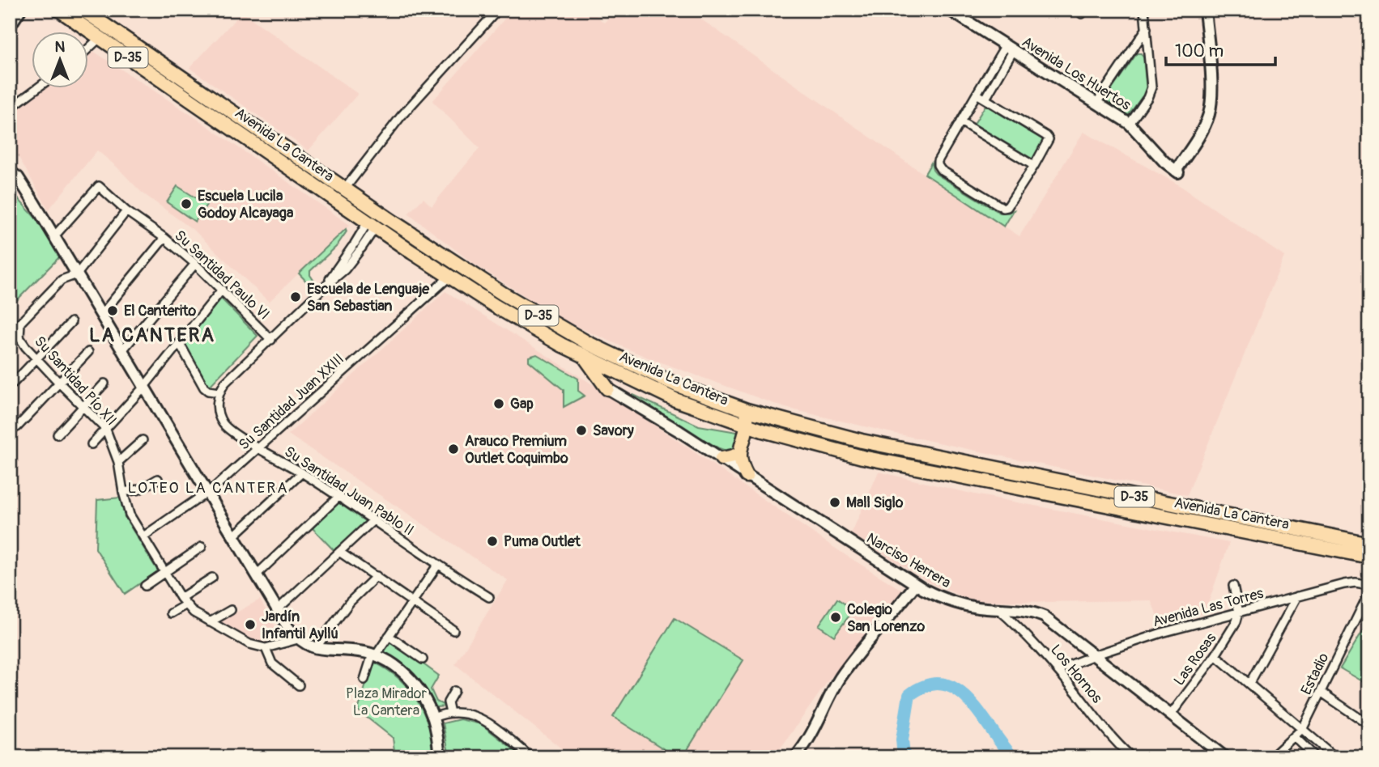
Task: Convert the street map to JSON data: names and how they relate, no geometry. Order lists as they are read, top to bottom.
{
  "streets": {
    "highway": ["D-35", "Avenida La Cantera"],
    "street": [
      "Avenida Los Huertos",
      "Su Santidad Paulo VI",
      "Su Santidad Pío XII",
      "Su Santidad Juan XXIII",
      "Su Santidad Juan Pablo II",
      "Narciso Herrera",
      "Avenida Las Torres",
      "Las Rosas",
      "Los Hornos",
      "Estadio"
    ]
  },
  "crossings": [
    ["Avenida La Cantera", "Su Santidad Juan XXIII"],
    ["Su Santidad Pío XII", "Su Santidad Juan XXIII"],
    ["Su Santidad Juan XXIII", "Su Santidad Juan Pablo II"],
    ["Narciso Herrera", "Avenida Las Torres"],
    ["Narciso Herrera", "Las Rosas"],
    ["Narciso Herrera", "Los Hornos"],
    ["Avenida Las Torres", "Las Rosas"],
    ["Avenida Las Torres", "Los Hornos"]
  ],
  "districts": ["LA CANTERA", "LOTEO LA CANTERA"],
  "parks": ["Plaza Mirador La Cantera"],
  "places": [
    "Escuela Lucila Godoy Alcayaga",
    "Escuela de Lenguaje San Sebastian",
    "El Canterito",
    "Gap",
    "Savory",
    "Arauco Premium Outlet Coquimbo",
    "Mall Siglo",
    "Puma Outlet",
    "Colegio San Lorenzo",
    "Jardín Infantil Ayllú"
  ],
  "scale_bar": "100 m",
  "north": "top"
}
